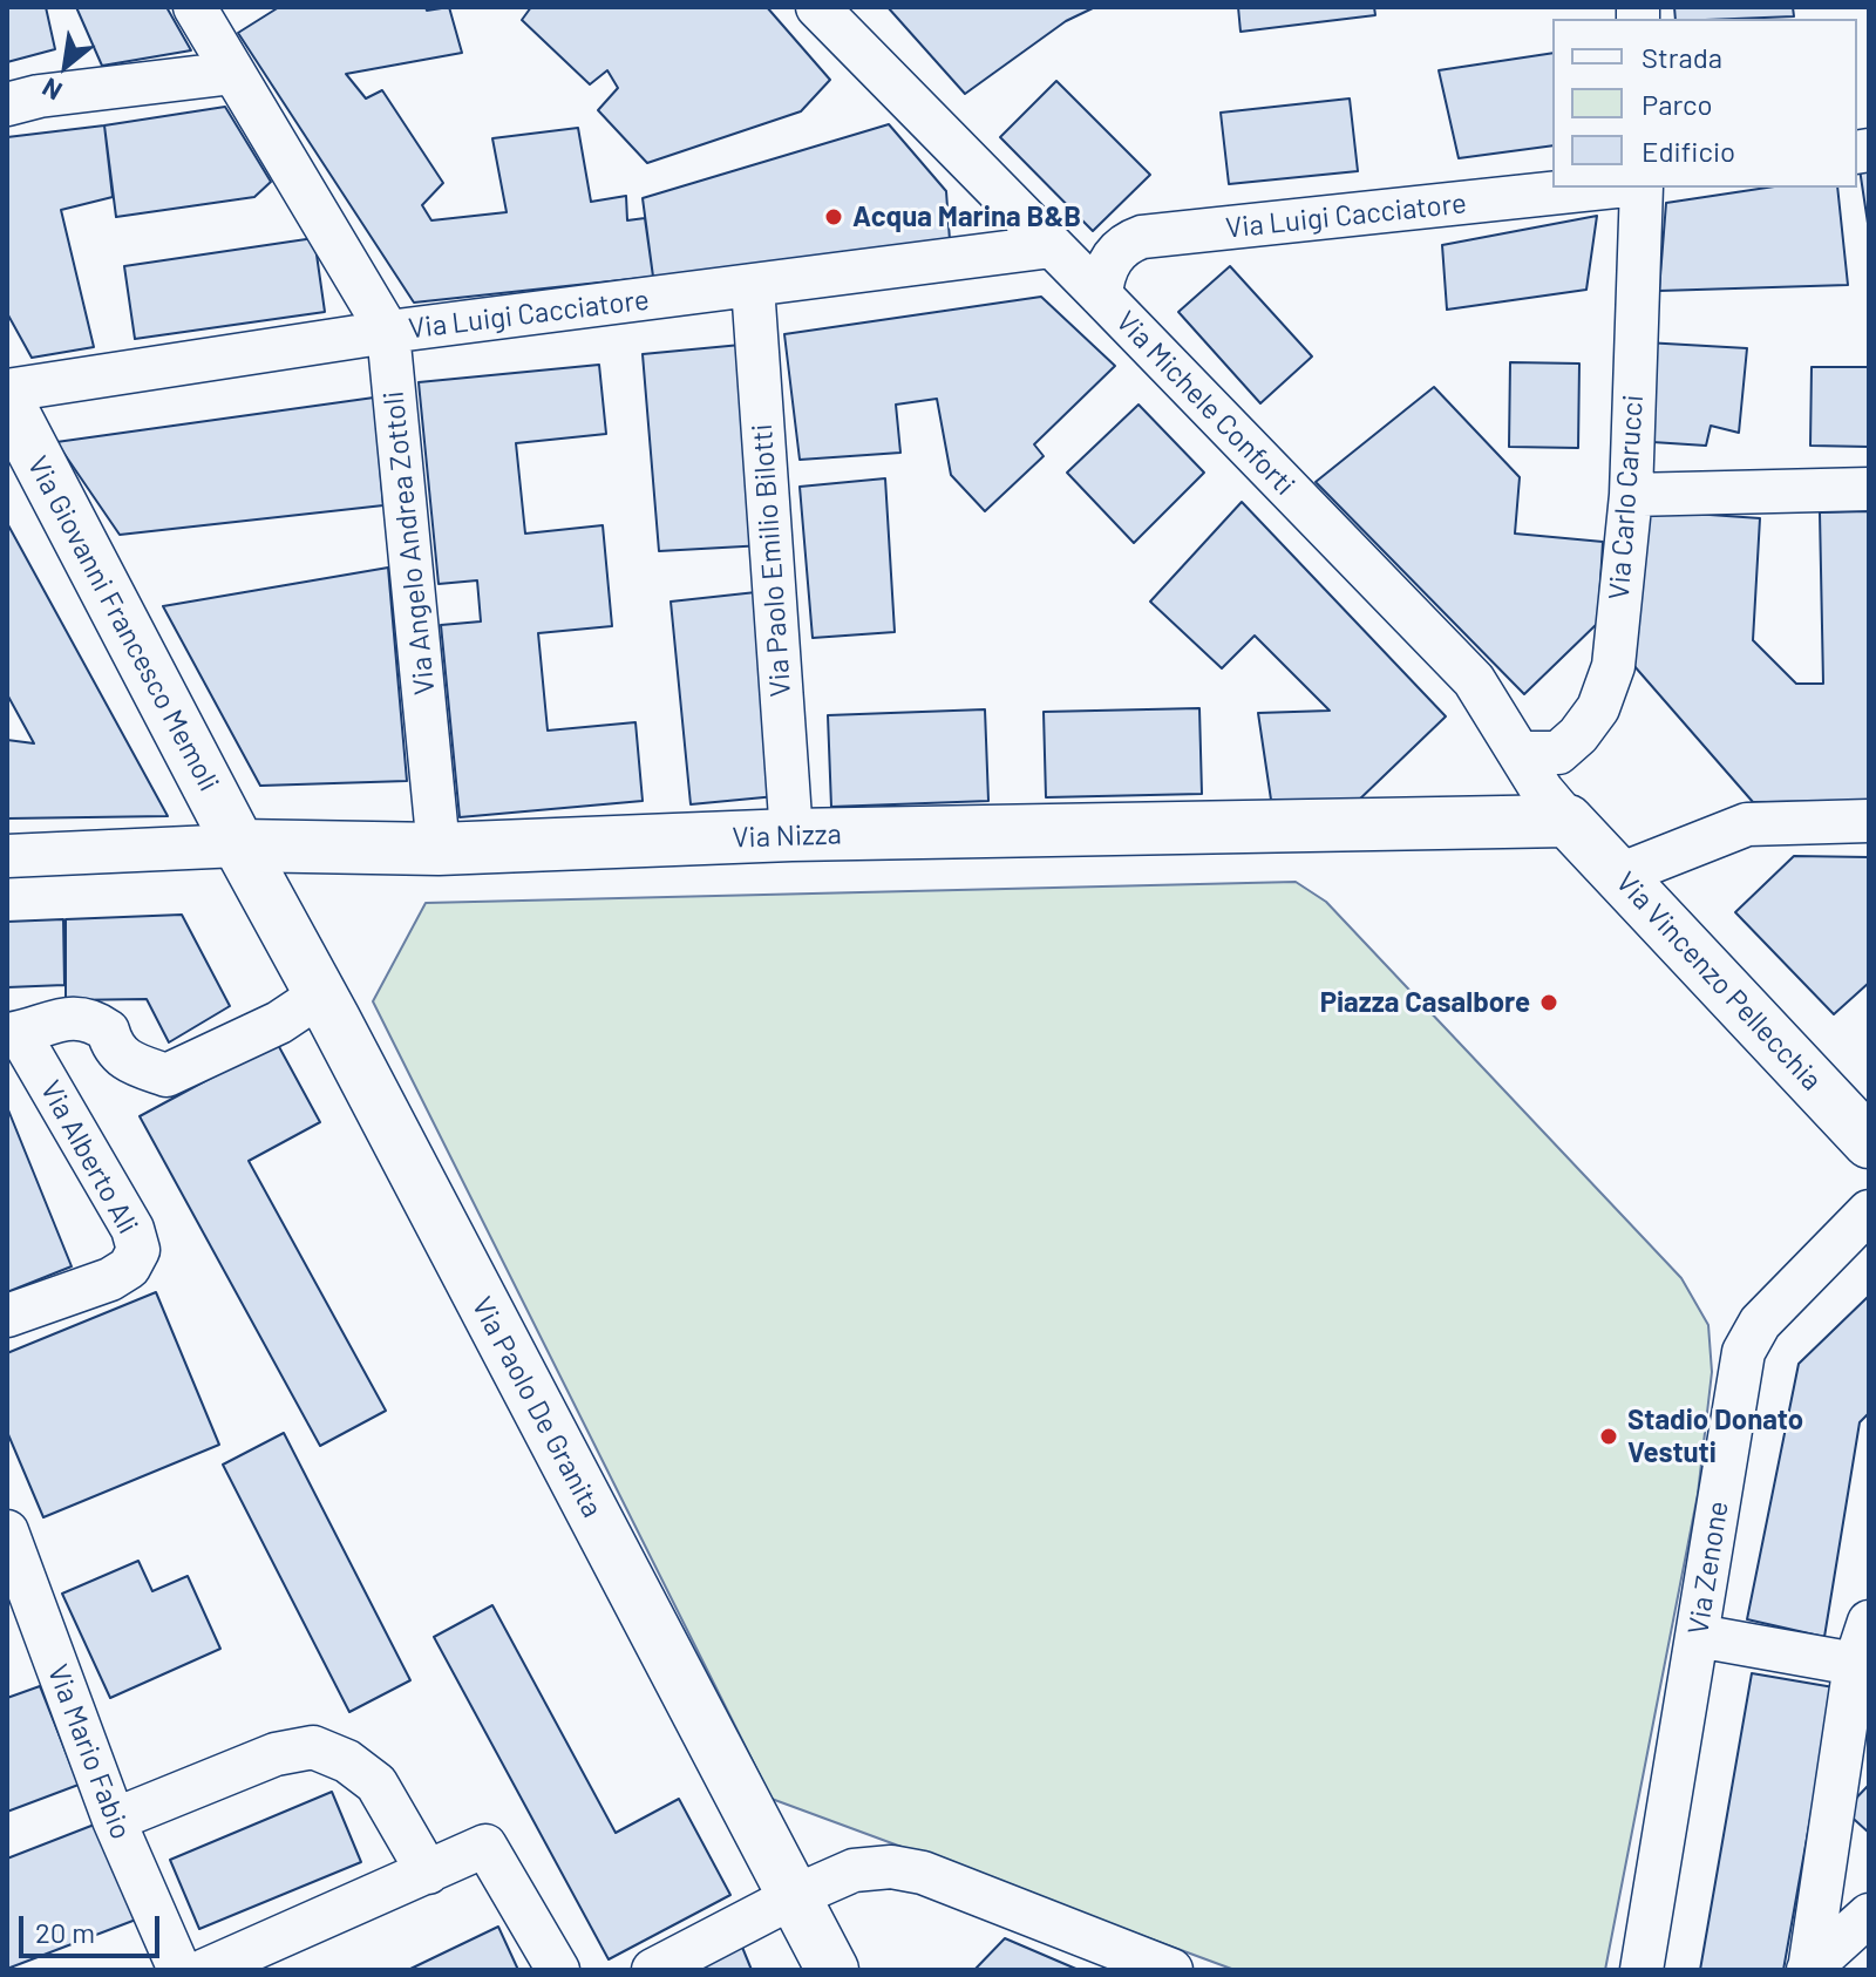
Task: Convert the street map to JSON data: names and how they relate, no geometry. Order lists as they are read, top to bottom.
{
  "streets": {
    "main road": [
      "Via Giovanni Francesco Memoli",
      "Via Nizza",
      "Via Vincenzo Pellecchia",
      "Via Paolo De Granita"
    ],
    "street": [
      "Via Luigi Cacciatore",
      "Via Michele Conforti",
      "Via Carlo Carucci",
      "Via Angelo Andrea Zottoli",
      "Via Paolo Emilio Bilotti",
      "Via Alberto Ali",
      "Via Zenone",
      "Via Mario Fabio"
    ]
  },
  "crossings": [
    ["Via Luigi Cacciatore", "Via Michele Conforti"],
    ["Via Luigi Cacciatore", "Via Angelo Andrea Zottoli"],
    ["Via Luigi Cacciatore", "Via Paolo Emilio Bilotti"],
    ["Via Michele Conforti", "Via Carlo Carucci"],
    ["Via Michele Conforti", "Via Nizza"],
    ["Via Michele Conforti", "Via Vincenzo Pellecchia"],
    ["Via Angelo Andrea Zottoli", "Via Nizza"],
    ["Via Paolo Emilio Bilotti", "Via Nizza"],
    ["Via Giovanni Francesco Memoli", "Via Nizza"],
    ["Via Giovanni Francesco Memoli", "Via Paolo De Granita"],
    ["Via Nizza", "Via Vincenzo Pellecchia"],
    ["Via Nizza", "Via Paolo De Granita"],
    ["Via Alberto Ali", "Via Paolo De Granita"]
  ],
  "places": ["Acqua Marina B&B", "Piazza Casalbore", "Stadio Donato Vestuti"],
  "legend": ["Strada", "Parco", "Edificio"],
  "scale_bar": "20 m",
  "north": "bottom left"
}
